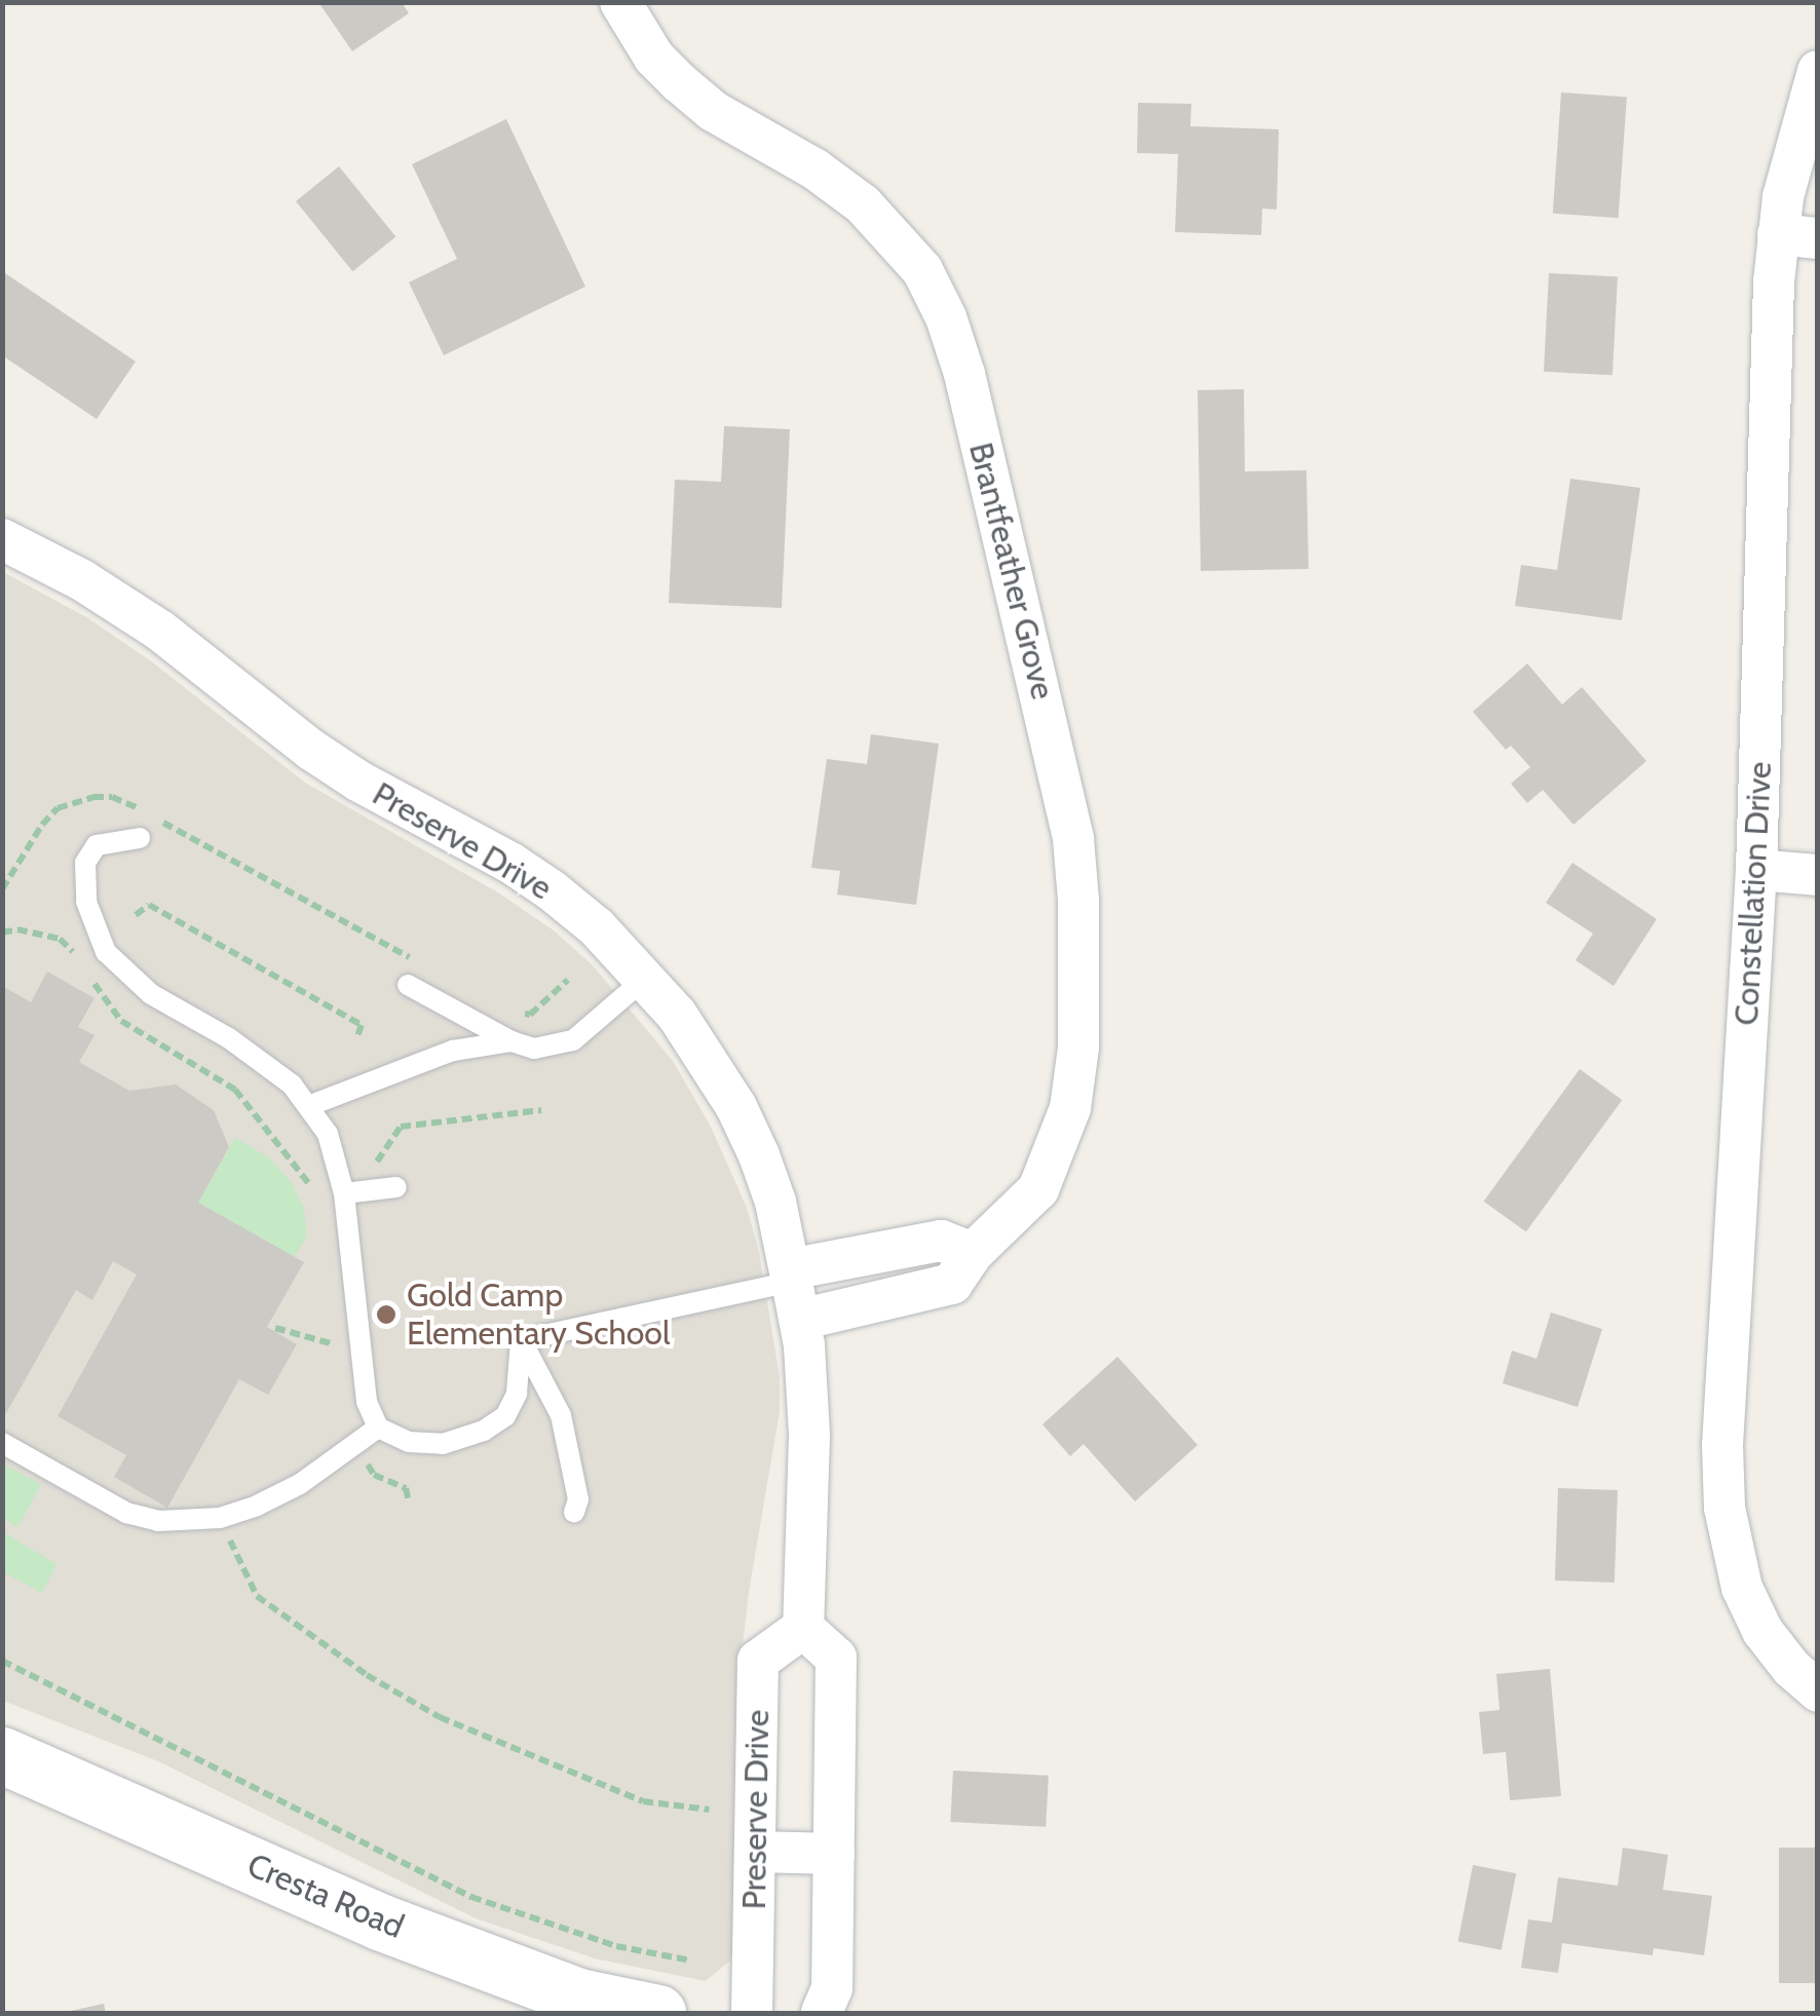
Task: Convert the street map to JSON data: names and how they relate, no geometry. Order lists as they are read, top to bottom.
{
  "streets": {
    "main road": ["Cresta Road"],
    "street": ["Brantfeather Grove", "Preserve Drive", "Constellation Drive"]
  },
  "crossings": [
    ["Brantfeather Grove", "Preserve Drive"]
  ],
  "places": ["Gold Camp Elementary School"]
}
